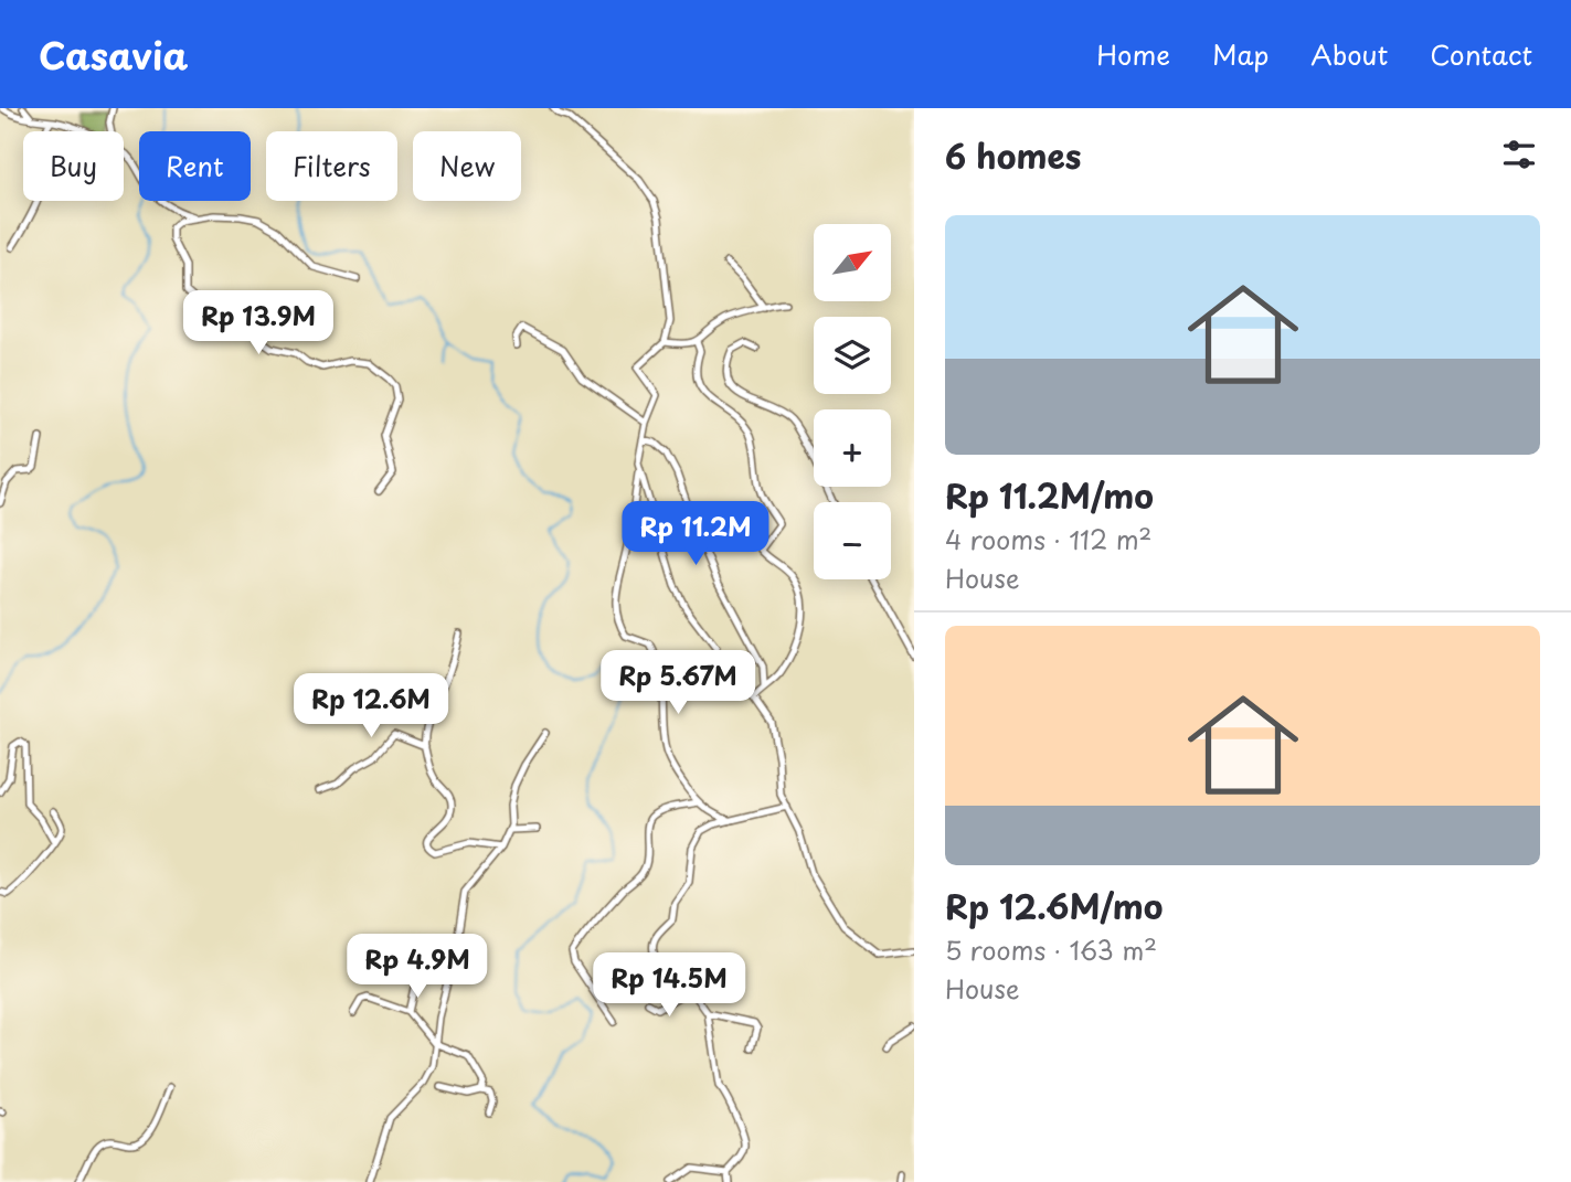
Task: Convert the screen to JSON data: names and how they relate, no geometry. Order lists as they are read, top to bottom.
{
  "north": "top right",
  "page": {
    "header": "Casavia",
    "nav": [
      "Home",
      "Map",
      "About",
      "Contact"
    ],
    "heading": "6 homes",
    "chip": [
      "Buy",
      "Rent",
      "Filters",
      "New"
    ],
    "list": [
      {
        "name": "Rp 11.2M/mo",
        "note": "4 rooms · 112 m² · House"
      },
      {
        "name": "Rp 12.6M/mo",
        "note": "5 rooms · 163 m² · House"
      }
    ],
    "map_buttons": ["+", "−"],
    "price": [
      "Rp 13.9M",
      "Rp 11.2M",
      "Rp 5.67M",
      "Rp 12.6M",
      "Rp 4.9M",
      "Rp 14.5M"
    ]
  }
}
